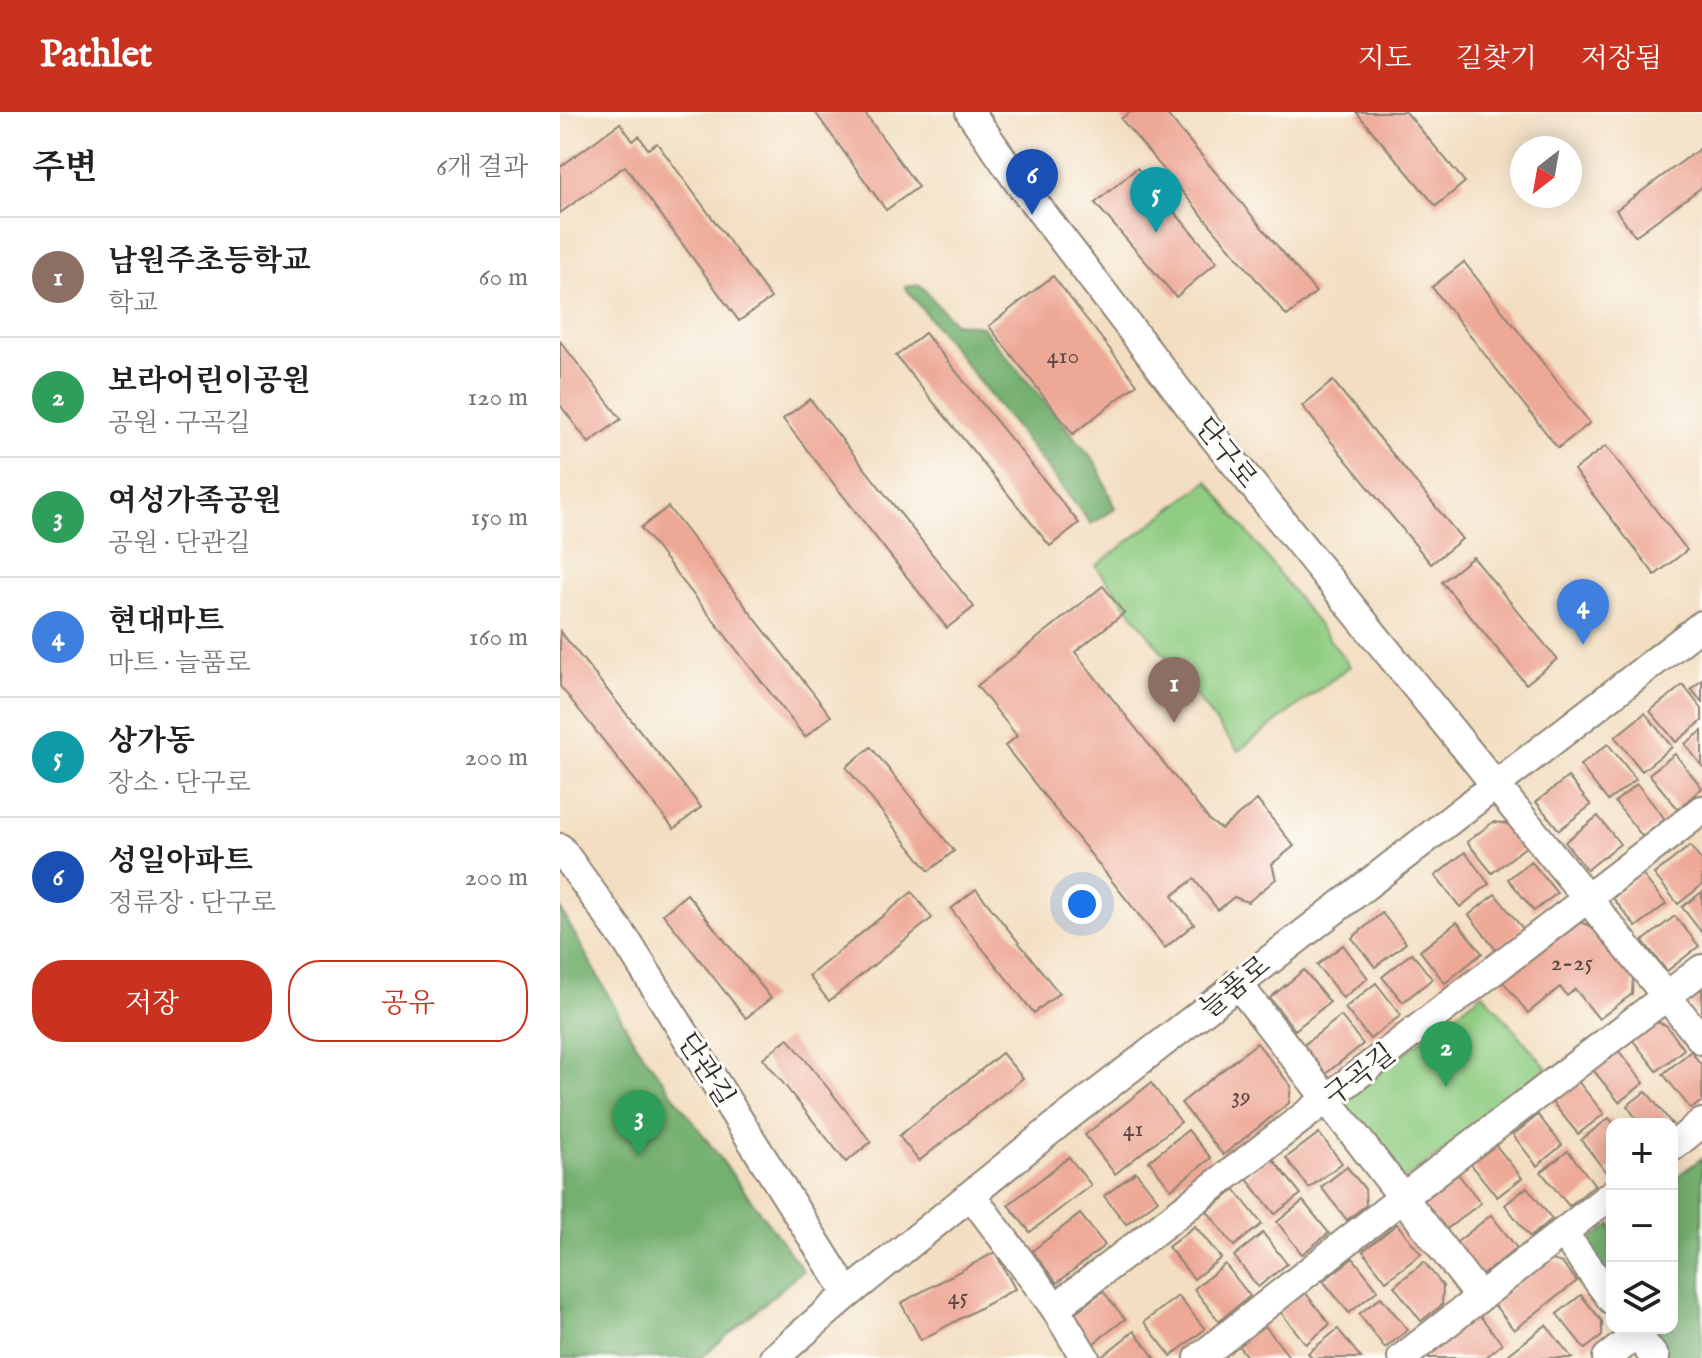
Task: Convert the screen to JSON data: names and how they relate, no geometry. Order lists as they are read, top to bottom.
{
  "streets": {
    "street": [
      "단구로",
      "늘품로",
      "단관길",
      "구곡길"
    ]
  },
  "crossings": [
    ["단구로", "늘품로"],
    ["단구로", "구곡길"],
    ["늘품로", "단관길"]
  ],
  "house_numbers": [
    "410",
    "2-25",
    "39",
    "41",
    "45"
  ],
  "north": "bottom left",
  "page": {
    "header": "Pathlet",
    "nav": ["지도", "길찾기", "저장됨"],
    "heading": ["주변", "6개 결과"],
    "pins": [
      "6",
      "5",
      "4",
      "1",
      "2",
      "3"
    ],
    "list": [
      {
        "mark": "1",
        "name": "남원주초등학교",
        "note": "학교",
        "value": "60 m"
      },
      {
        "mark": "2",
        "name": "보라어린이공원",
        "note": "공원 · 구곡길",
        "value": "120 m"
      },
      {
        "mark": "3",
        "name": "여성가족공원",
        "note": "공원 · 단관길",
        "value": "150 m"
      },
      {
        "mark": "4",
        "name": "현대마트",
        "note": "마트 · 늘품로",
        "value": "160 m"
      },
      {
        "mark": "5",
        "name": "상가동",
        "note": "장소 · 단구로",
        "value": "200 m"
      },
      {
        "mark": "6",
        "name": "성일아파트",
        "note": "정류장 · 단구로",
        "value": "200 m"
      }
    ],
    "buttons": ["저장", "공유"],
    "map_buttons": ["+", "−"]
  }
}
